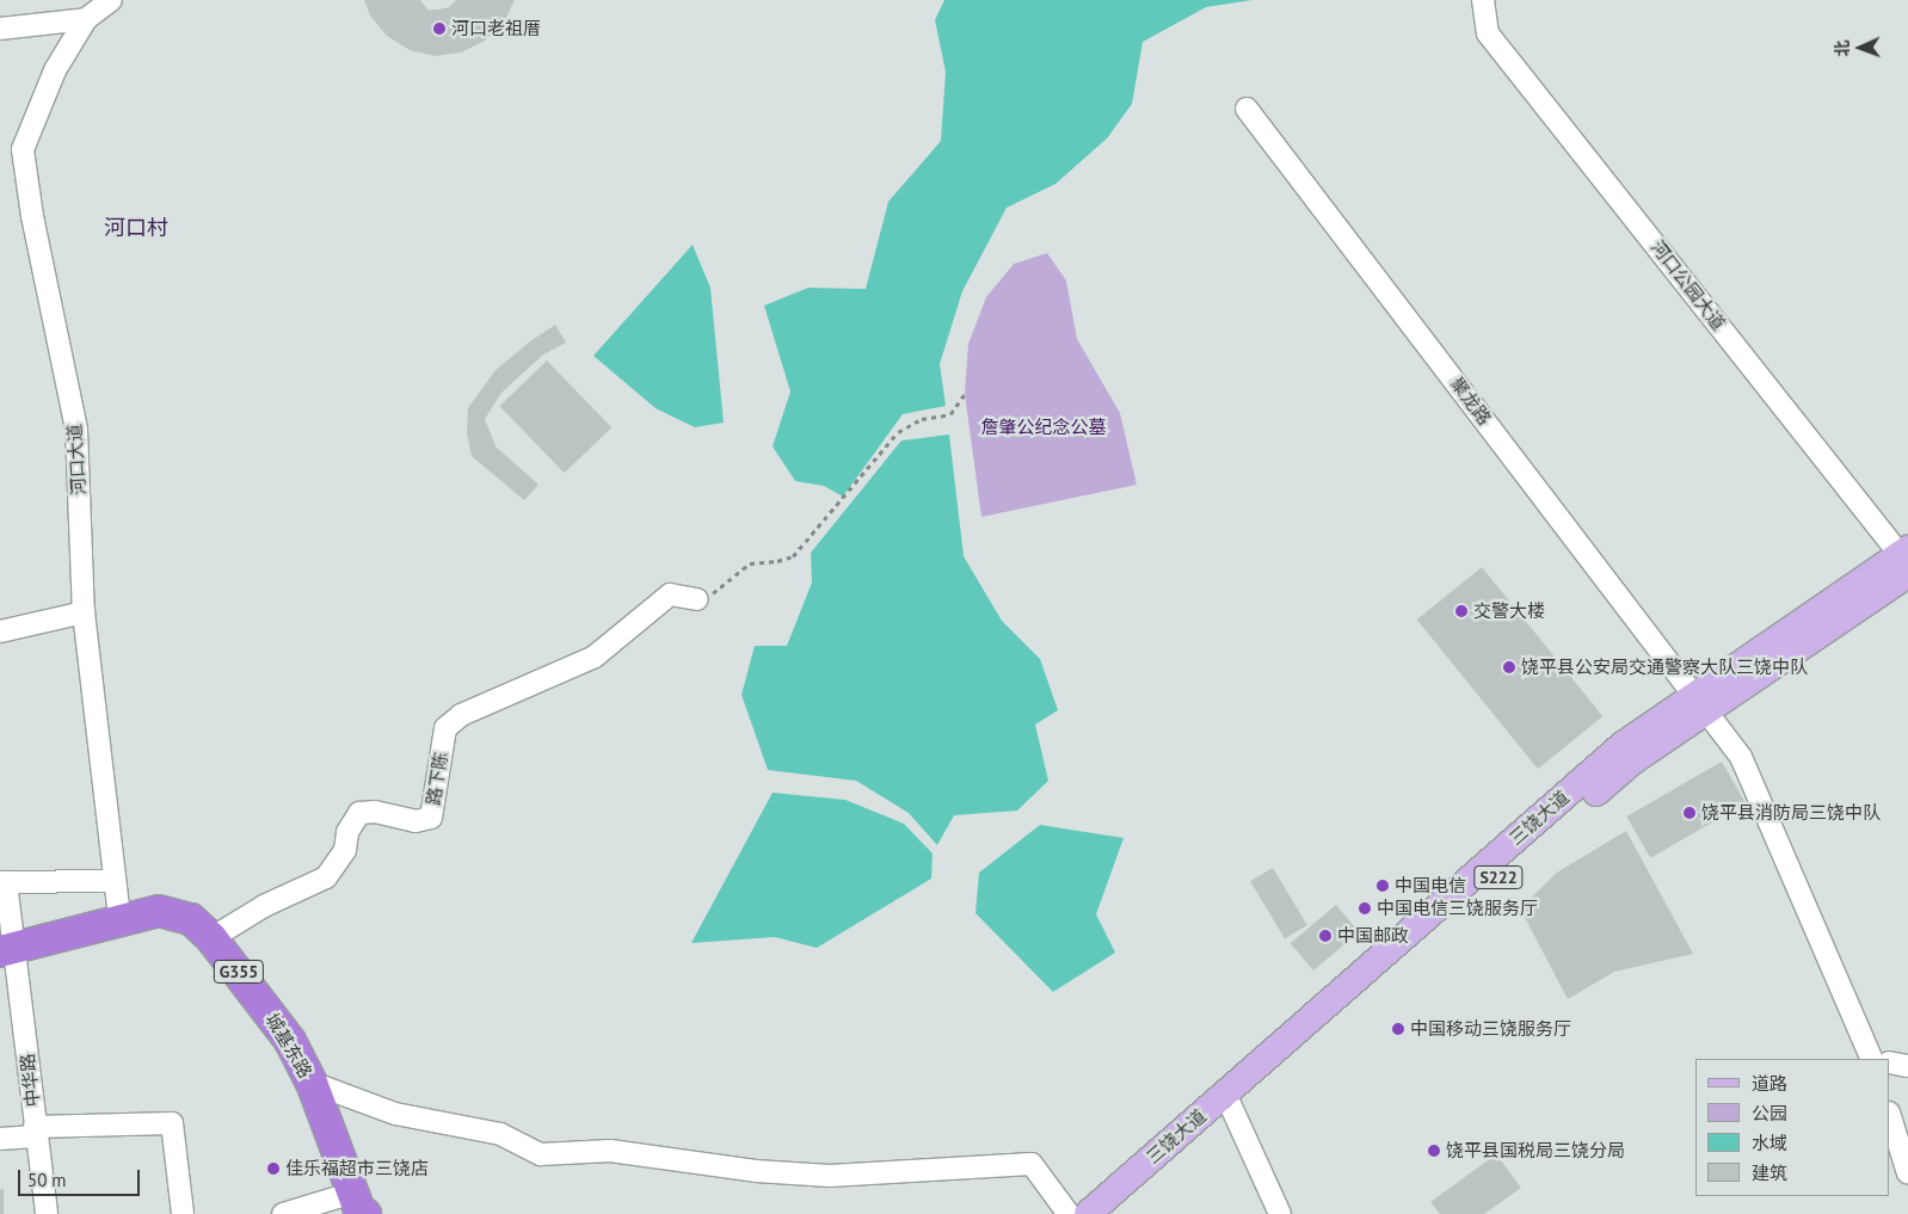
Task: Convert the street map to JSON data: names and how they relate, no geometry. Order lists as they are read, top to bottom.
{
  "streets": {
    "highway": ["G355", "城基东路"],
    "main road": ["三饶大道", "S222"],
    "street": [
      "河口公园大道",
      "聚龙路",
      "河口大道",
      "路下陈",
      "中华路"
    ]
  },
  "crossings": [
    ["河口公园大道", "三饶大道"],
    ["聚龙路", "三饶大道"],
    ["河口大道", "城基东路"],
    ["路下陈", "城基东路"],
    ["城基东路", "中华路"]
  ],
  "districts": ["河口村"],
  "parks": ["詹肇公纪念公墓"],
  "places": [
    "河口老祖厝",
    "交警大楼",
    "饶平县公安局交通警察大队三饶中队",
    "饶平县消防局三饶中队",
    "中国电信",
    "中国电信三饶服务厅",
    "中国邮政",
    "中国移动三饶服务厅",
    "饶平县国税局三饶分局",
    "佳乐福超市三饶店"
  ],
  "legend": [
    "道路",
    "公园",
    "水域",
    "建筑"
  ],
  "scale_bar": "50 m",
  "north": "left"
}
